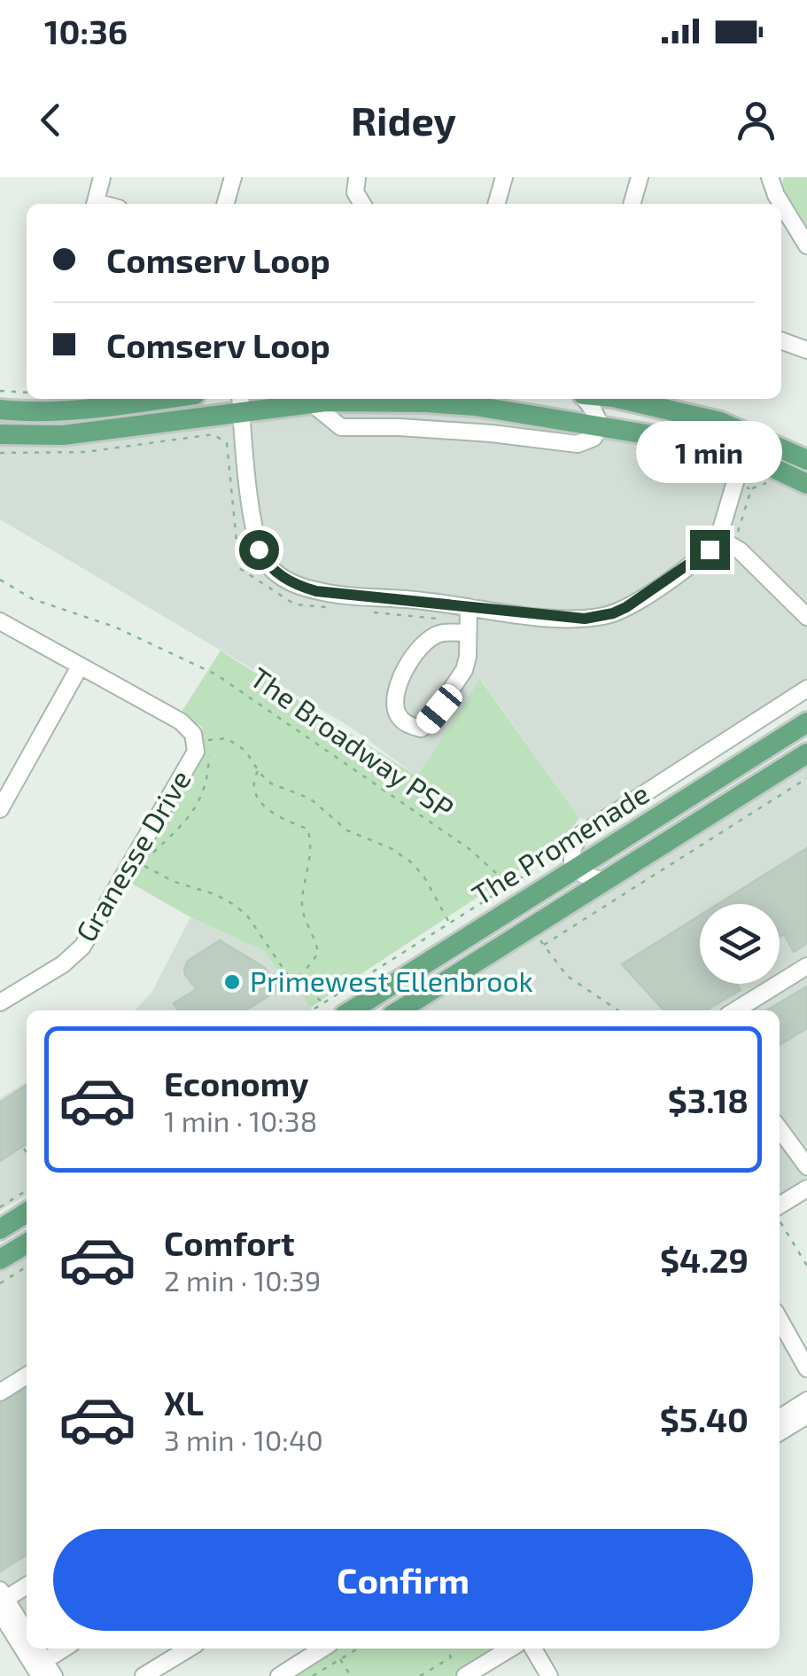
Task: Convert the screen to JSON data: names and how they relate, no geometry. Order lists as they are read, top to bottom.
{
  "streets": {
    "main road": ["The Promenade"],
    "street": ["Granesse Drive"],
    "path": ["The Broadway PSP"]
  },
  "crossings": [
    ["The Broadway PSP", "The Promenade"]
  ],
  "places": ["Primewest Ellenbrook"],
  "page": {
    "status": "10:36",
    "header": "Ridey",
    "banner": ["Comserv Loop", "Comserv Loop"],
    "bubble": "1 min",
    "list": [
      {
        "name": "Economy",
        "note": "1 min · 10:38",
        "value": "$3.18"
      },
      {
        "name": "Comfort",
        "note": "2 min · 10:39",
        "value": "$4.29"
      },
      {
        "name": "XL",
        "note": "3 min · 10:40",
        "value": "$5.40"
      }
    ],
    "buttons": "Confirm"
  }
}
